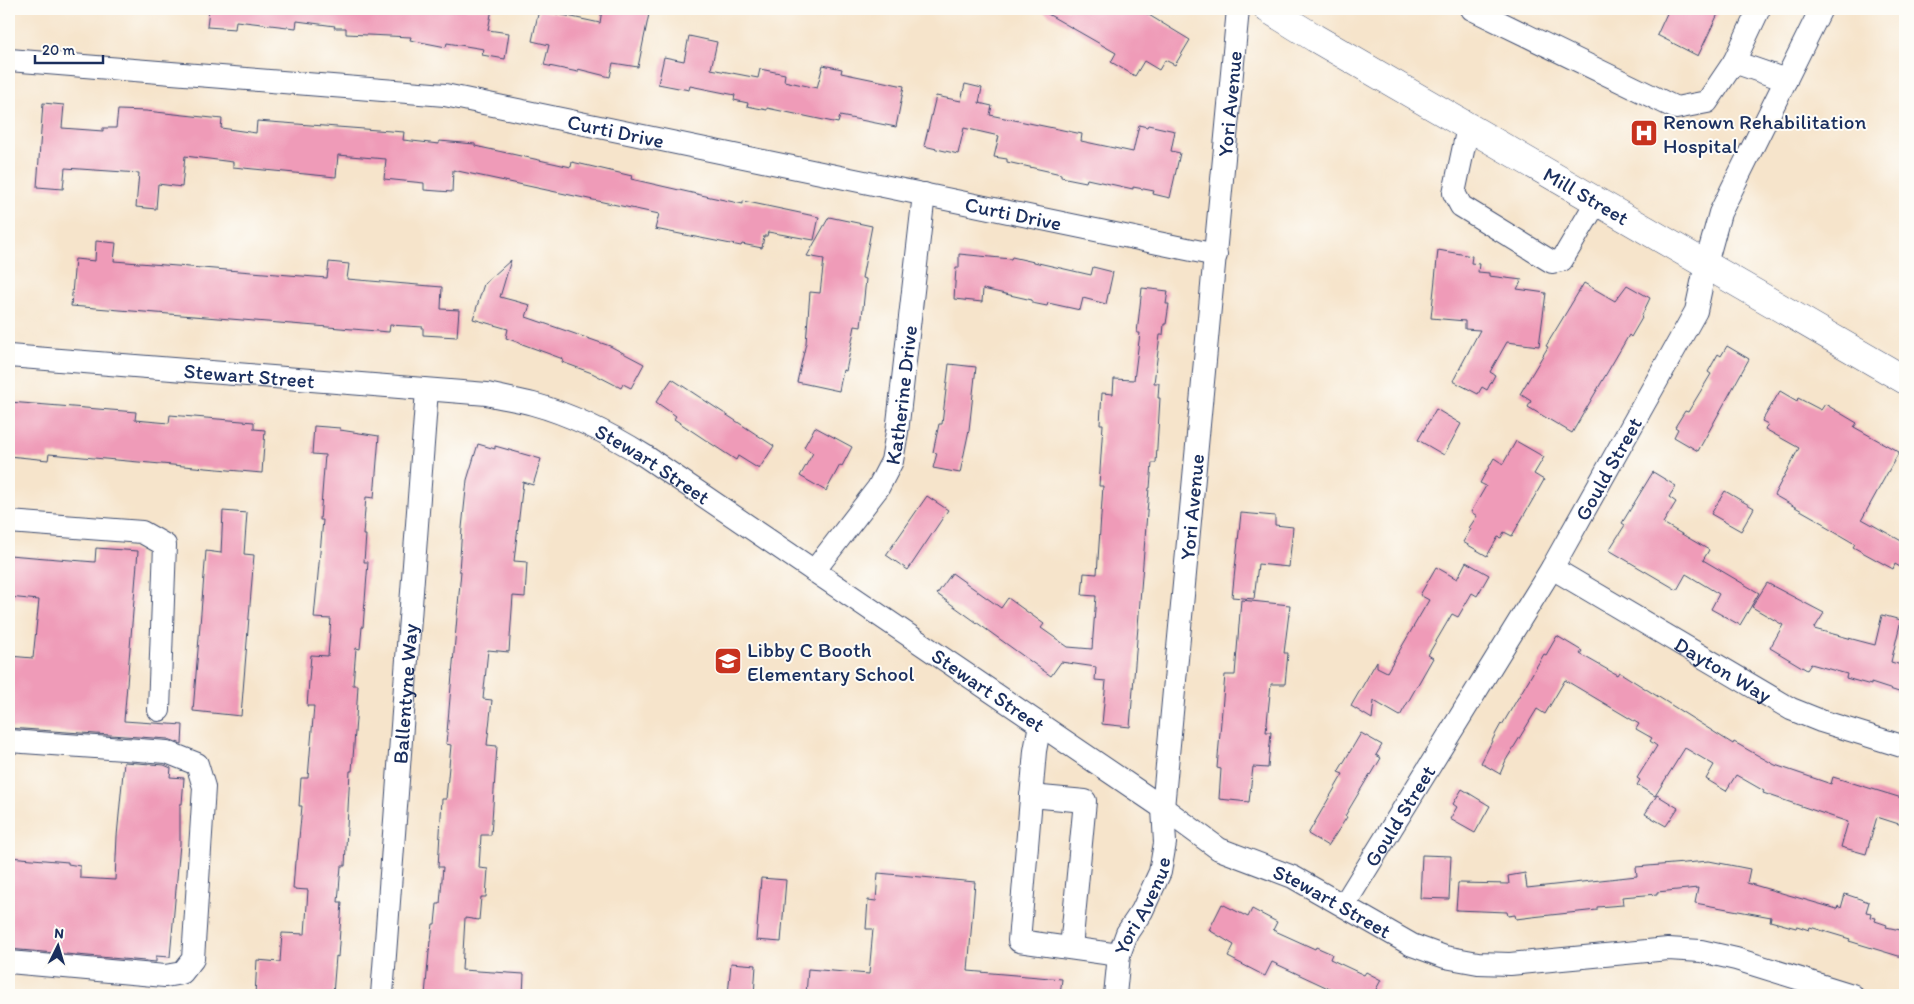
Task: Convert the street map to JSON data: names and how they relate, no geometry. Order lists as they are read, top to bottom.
{
  "streets": {
    "main road": ["Mill Street"],
    "street": [
      "Yori Avenue",
      "Curti Drive",
      "Stewart Street",
      "Katherine Drive",
      "Gould Street",
      "Dayton Way",
      "Ballentyne Way"
    ]
  },
  "crossings": [
    ["Yori Avenue", "Curti Drive"],
    ["Yori Avenue", "Stewart Street"],
    ["Curti Drive", "Katherine Drive"],
    ["Mill Street", "Gould Street"],
    ["Stewart Street", "Katherine Drive"],
    ["Stewart Street", "Gould Street"],
    ["Stewart Street", "Ballentyne Way"],
    ["Gould Street", "Dayton Way"]
  ],
  "places": {
    "hospital": ["Renown Rehabilitation Hospital"],
    "school or university": ["Libby C Booth Elementary School"]
  },
  "scale_bar": "20 m",
  "north": "top"
}
